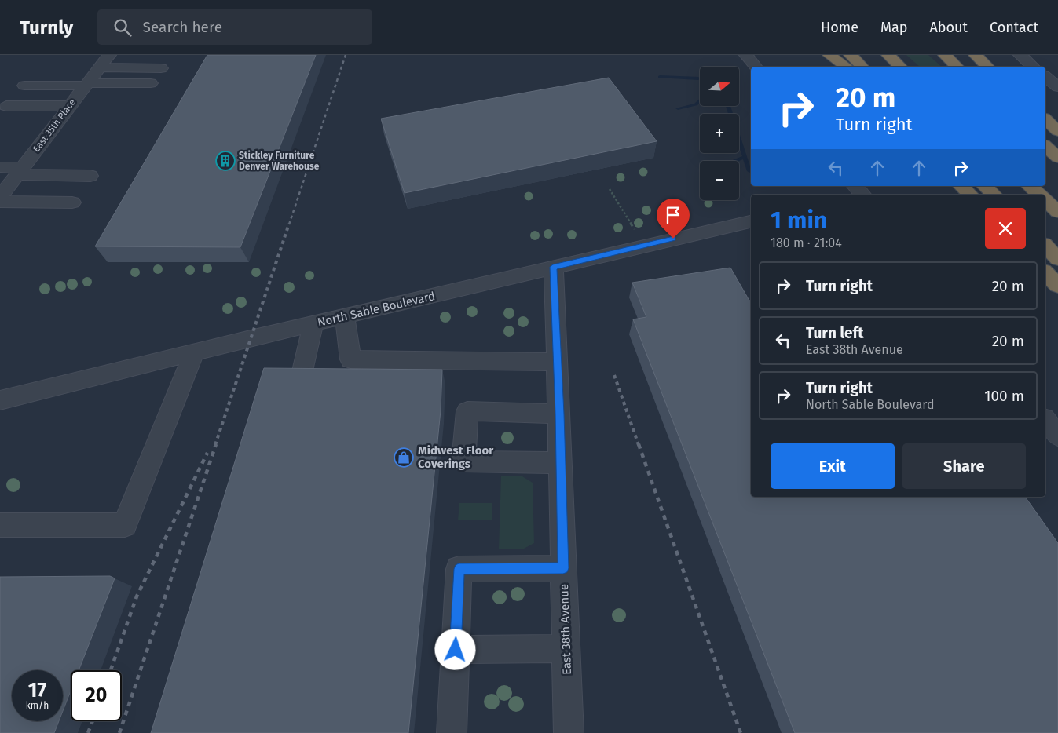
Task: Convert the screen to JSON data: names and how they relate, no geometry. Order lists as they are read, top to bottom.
{
  "streets": {
    "street": ["East 35th Place", "North Sable Boulevard", "East 38th Avenue"]
  },
  "crossings": [
    ["North Sable Boulevard", "East 38th Avenue"]
  ],
  "places": {
    "building": ["Stickley Furniture Denver Warehouse"],
    "shop": ["Midwest Floor Coverings"]
  },
  "north": "right",
  "page": {
    "header": "Turnly",
    "search": "Search here",
    "nav": [
      "Home",
      "Map",
      "About",
      "Contact"
    ],
    "map_buttons": ["+", "−"],
    "turn": ["20 m", "Turn right"],
    "heading": ["1 min", "180 m · 21:04"],
    "list": [
      {
        "name": "Turn right",
        "value": "20 m"
      },
      {
        "name": "Turn left",
        "note": "East 38th Avenue",
        "value": "20 m"
      },
      {
        "name": "Turn right",
        "note": "North Sable Boulevard",
        "value": "100 m"
      }
    ],
    "buttons": ["Exit", "Share"],
    "speed": "17 km/h",
    "limit": "20"
  }
}
